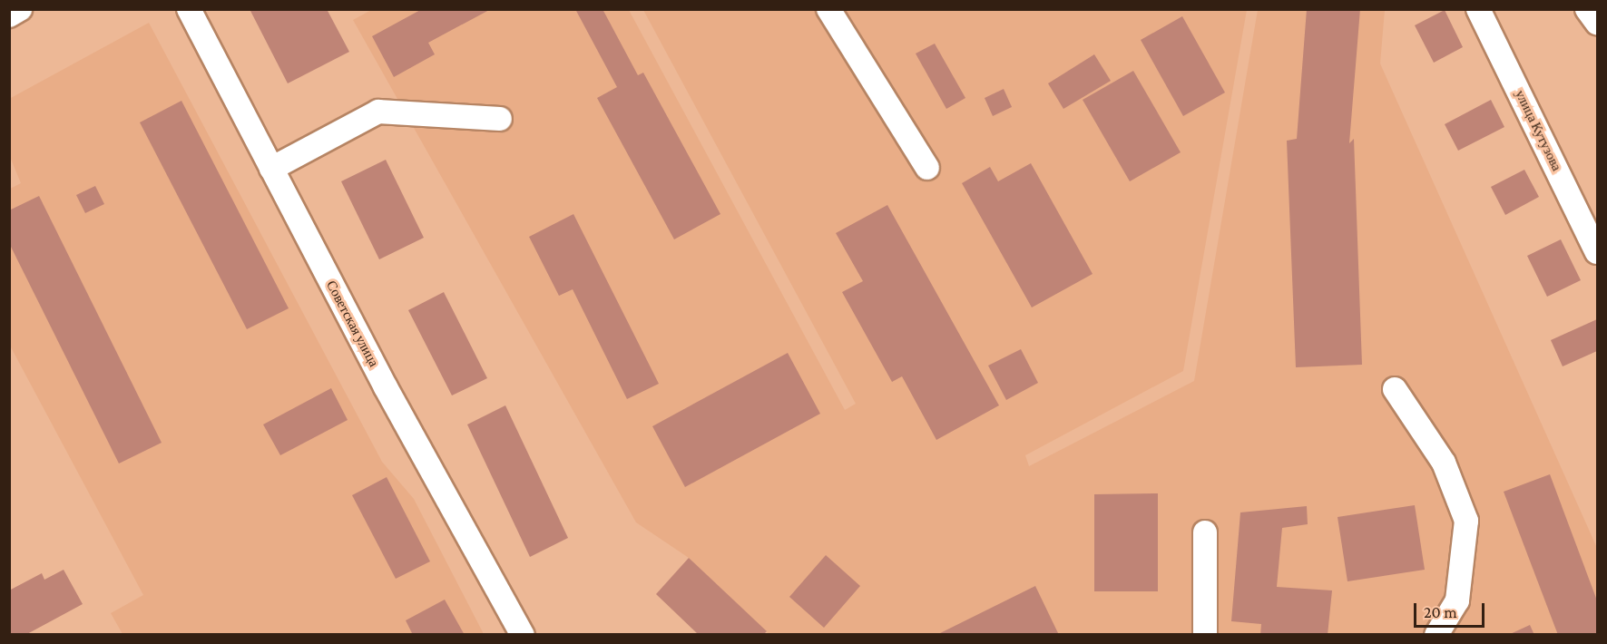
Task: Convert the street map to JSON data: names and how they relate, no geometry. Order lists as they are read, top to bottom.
{
  "streets": {
    "street": ["улица Кутузова", "Советская улица"]
  },
  "scale_bar": "20 m"
}
